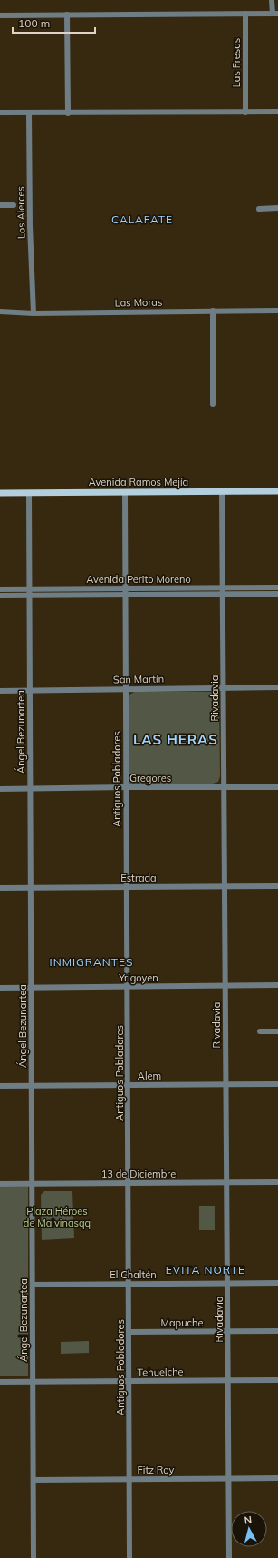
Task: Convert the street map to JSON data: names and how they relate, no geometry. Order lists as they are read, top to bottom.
{
  "streets": {
    "main road": ["Avenida Ramos Mejía"],
    "street": [
      "Las Fresas",
      "Los Alerces",
      "Las Moras",
      "Avenida Perito Moreno",
      "San Martín",
      "Rivadavia",
      "Ángel Bezunartea",
      "Gregores",
      "Antiguos Pobladores",
      "Estrada",
      "Yrigoyen",
      "Alem",
      "13 de Diciembre",
      "El Chaltén",
      "Mapuche",
      "Tehuelche",
      "Fitz Roy"
    ]
  },
  "crossings": [
    ["Los Alerces", "Las Moras"],
    ["Avenida Ramos Mejía", "Rivadavia"],
    ["Avenida Ramos Mejía", "Ángel Bezunartea"],
    ["Avenida Ramos Mejía", "Antiguos Pobladores"],
    ["Avenida Perito Moreno", "Rivadavia"],
    ["Avenida Perito Moreno", "Ángel Bezunartea"],
    ["Avenida Perito Moreno", "Antiguos Pobladores"],
    ["San Martín", "Rivadavia"],
    ["San Martín", "Ángel Bezunartea"],
    ["San Martín", "Antiguos Pobladores"],
    ["Rivadavia", "Gregores"],
    ["Rivadavia", "Estrada"],
    ["Rivadavia", "Yrigoyen"],
    ["Rivadavia", "Alem"],
    ["Rivadavia", "13 de Diciembre"],
    ["Rivadavia", "El Chaltén"],
    ["Rivadavia", "Mapuche"],
    ["Rivadavia", "Tehuelche"],
    ["Rivadavia", "Fitz Roy"],
    ["Ángel Bezunartea", "Gregores"],
    ["Ángel Bezunartea", "Estrada"],
    ["Ángel Bezunartea", "Yrigoyen"],
    ["Ángel Bezunartea", "Alem"],
    ["Ángel Bezunartea", "13 de Diciembre"],
    ["Ángel Bezunartea", "El Chaltén"],
    ["Ángel Bezunartea", "Tehuelche"],
    ["Ángel Bezunartea", "Fitz Roy"],
    ["Gregores", "Antiguos Pobladores"],
    ["Antiguos Pobladores", "Estrada"],
    ["Antiguos Pobladores", "Yrigoyen"],
    ["Antiguos Pobladores", "Alem"],
    ["Antiguos Pobladores", "13 de Diciembre"],
    ["Antiguos Pobladores", "El Chaltén"],
    ["Antiguos Pobladores", "Mapuche"],
    ["Antiguos Pobladores", "Tehuelche"],
    ["Antiguos Pobladores", "Fitz Roy"]
  ],
  "districts": [
    "CALAFATE",
    "LAS HERAS",
    "INMIGRANTES",
    "EVITA NORTE"
  ],
  "parks": ["Plaza Héroes de Malvinasqq"],
  "scale_bar": "100 m",
  "north": "top"
}
